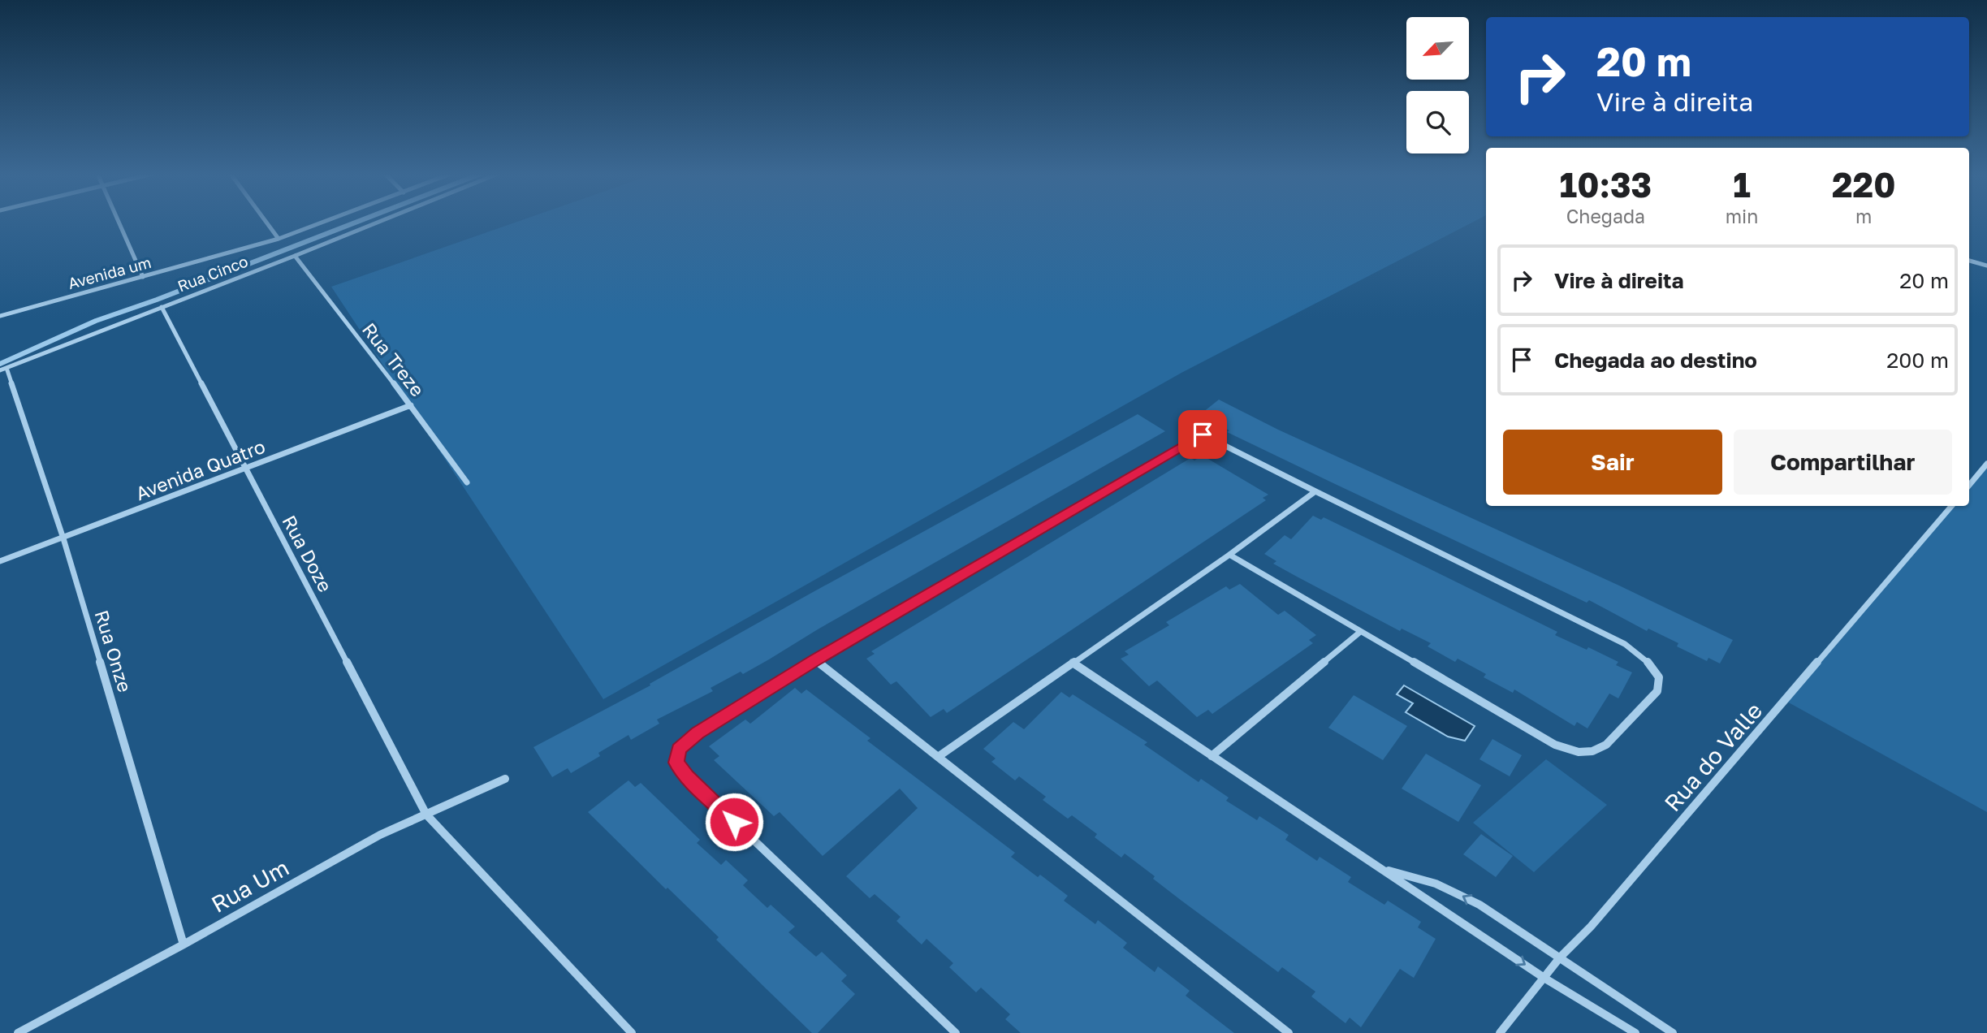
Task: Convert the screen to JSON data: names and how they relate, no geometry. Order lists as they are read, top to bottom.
{
  "streets": {
    "street": [
      "Avenida um",
      "Rua Cinco",
      "Rua Treze",
      "Avenida Quatro",
      "Rua Doze",
      "Rua Onze",
      "Rua do Valle",
      "Rua Um"
    ]
  },
  "crossings": [
    ["Rua Cinco", "Rua Treze"],
    ["Rua Cinco", "Rua Doze"],
    ["Rua Cinco", "Rua Onze"],
    ["Rua Treze", "Avenida Quatro"],
    ["Avenida Quatro", "Rua Doze"],
    ["Avenida Quatro", "Rua Onze"],
    ["Rua Doze", "Rua Um"],
    ["Rua Onze", "Rua Um"]
  ],
  "north": "bottom left",
  "page": {
    "turn": ["20 m", "Vire à direita"],
    "eta": [
      "10:33",
      "Chegada",
      "1",
      "min",
      "220",
      "m"
    ],
    "list": [
      {
        "name": "Vire à direita",
        "value": "20 m"
      },
      {
        "name": "Chegada ao destino",
        "value": "200 m"
      }
    ],
    "buttons": ["Sair", "Compartilhar"]
  }
}
